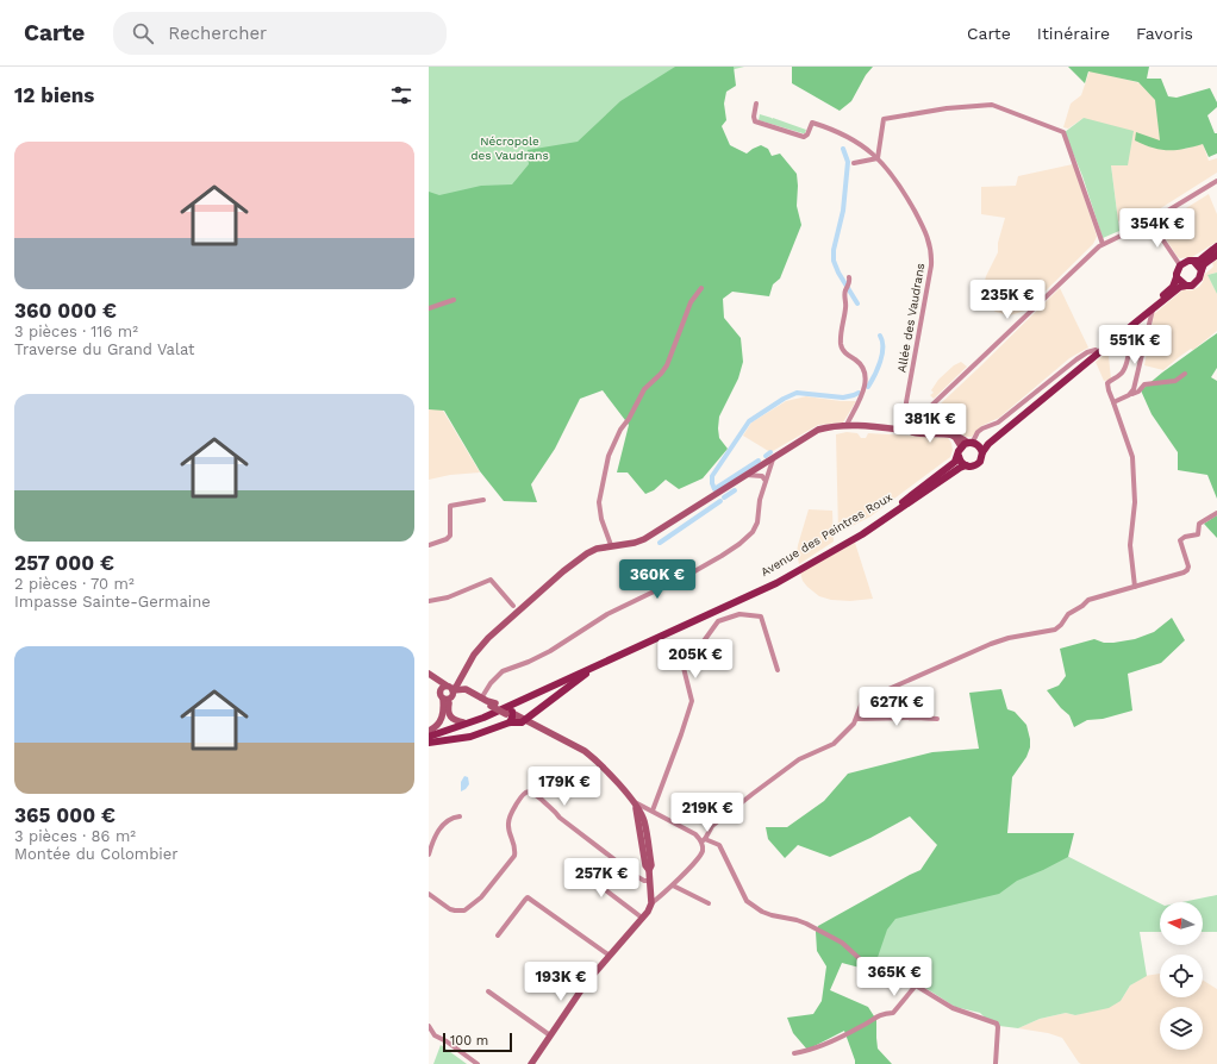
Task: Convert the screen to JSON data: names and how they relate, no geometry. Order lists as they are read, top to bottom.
{
  "streets": {
    "main road": ["Avenue des Peintres Roux"],
    "street": ["Allée des Vaudrans"]
  },
  "parks": ["Nécropole des Vaudrans"],
  "scale_bar": "100 m",
  "north": "left",
  "page": {
    "header": "Carte",
    "search": "Rechercher",
    "nav": ["Carte", "Itinéraire", "Favoris"],
    "heading": "12 biens",
    "list": [
      {
        "name": "360 000 €",
        "note": "3 pièces · 116 m² · Traverse du Grand Valat"
      },
      {
        "name": "257 000 €",
        "note": "2 pièces · 70 m² · Impasse Sainte-Germaine"
      },
      {
        "name": "365 000 €",
        "note": "3 pièces · 86 m² · Montée du Colombier"
      }
    ],
    "price": [
      "354K €",
      "235K €",
      "551K €",
      "381K €",
      "360K €",
      "205K €",
      "627K €",
      "179K €",
      "219K €",
      "257K €",
      "365K €",
      "193K €"
    ],
    "scale": "100 m"
  }
}
